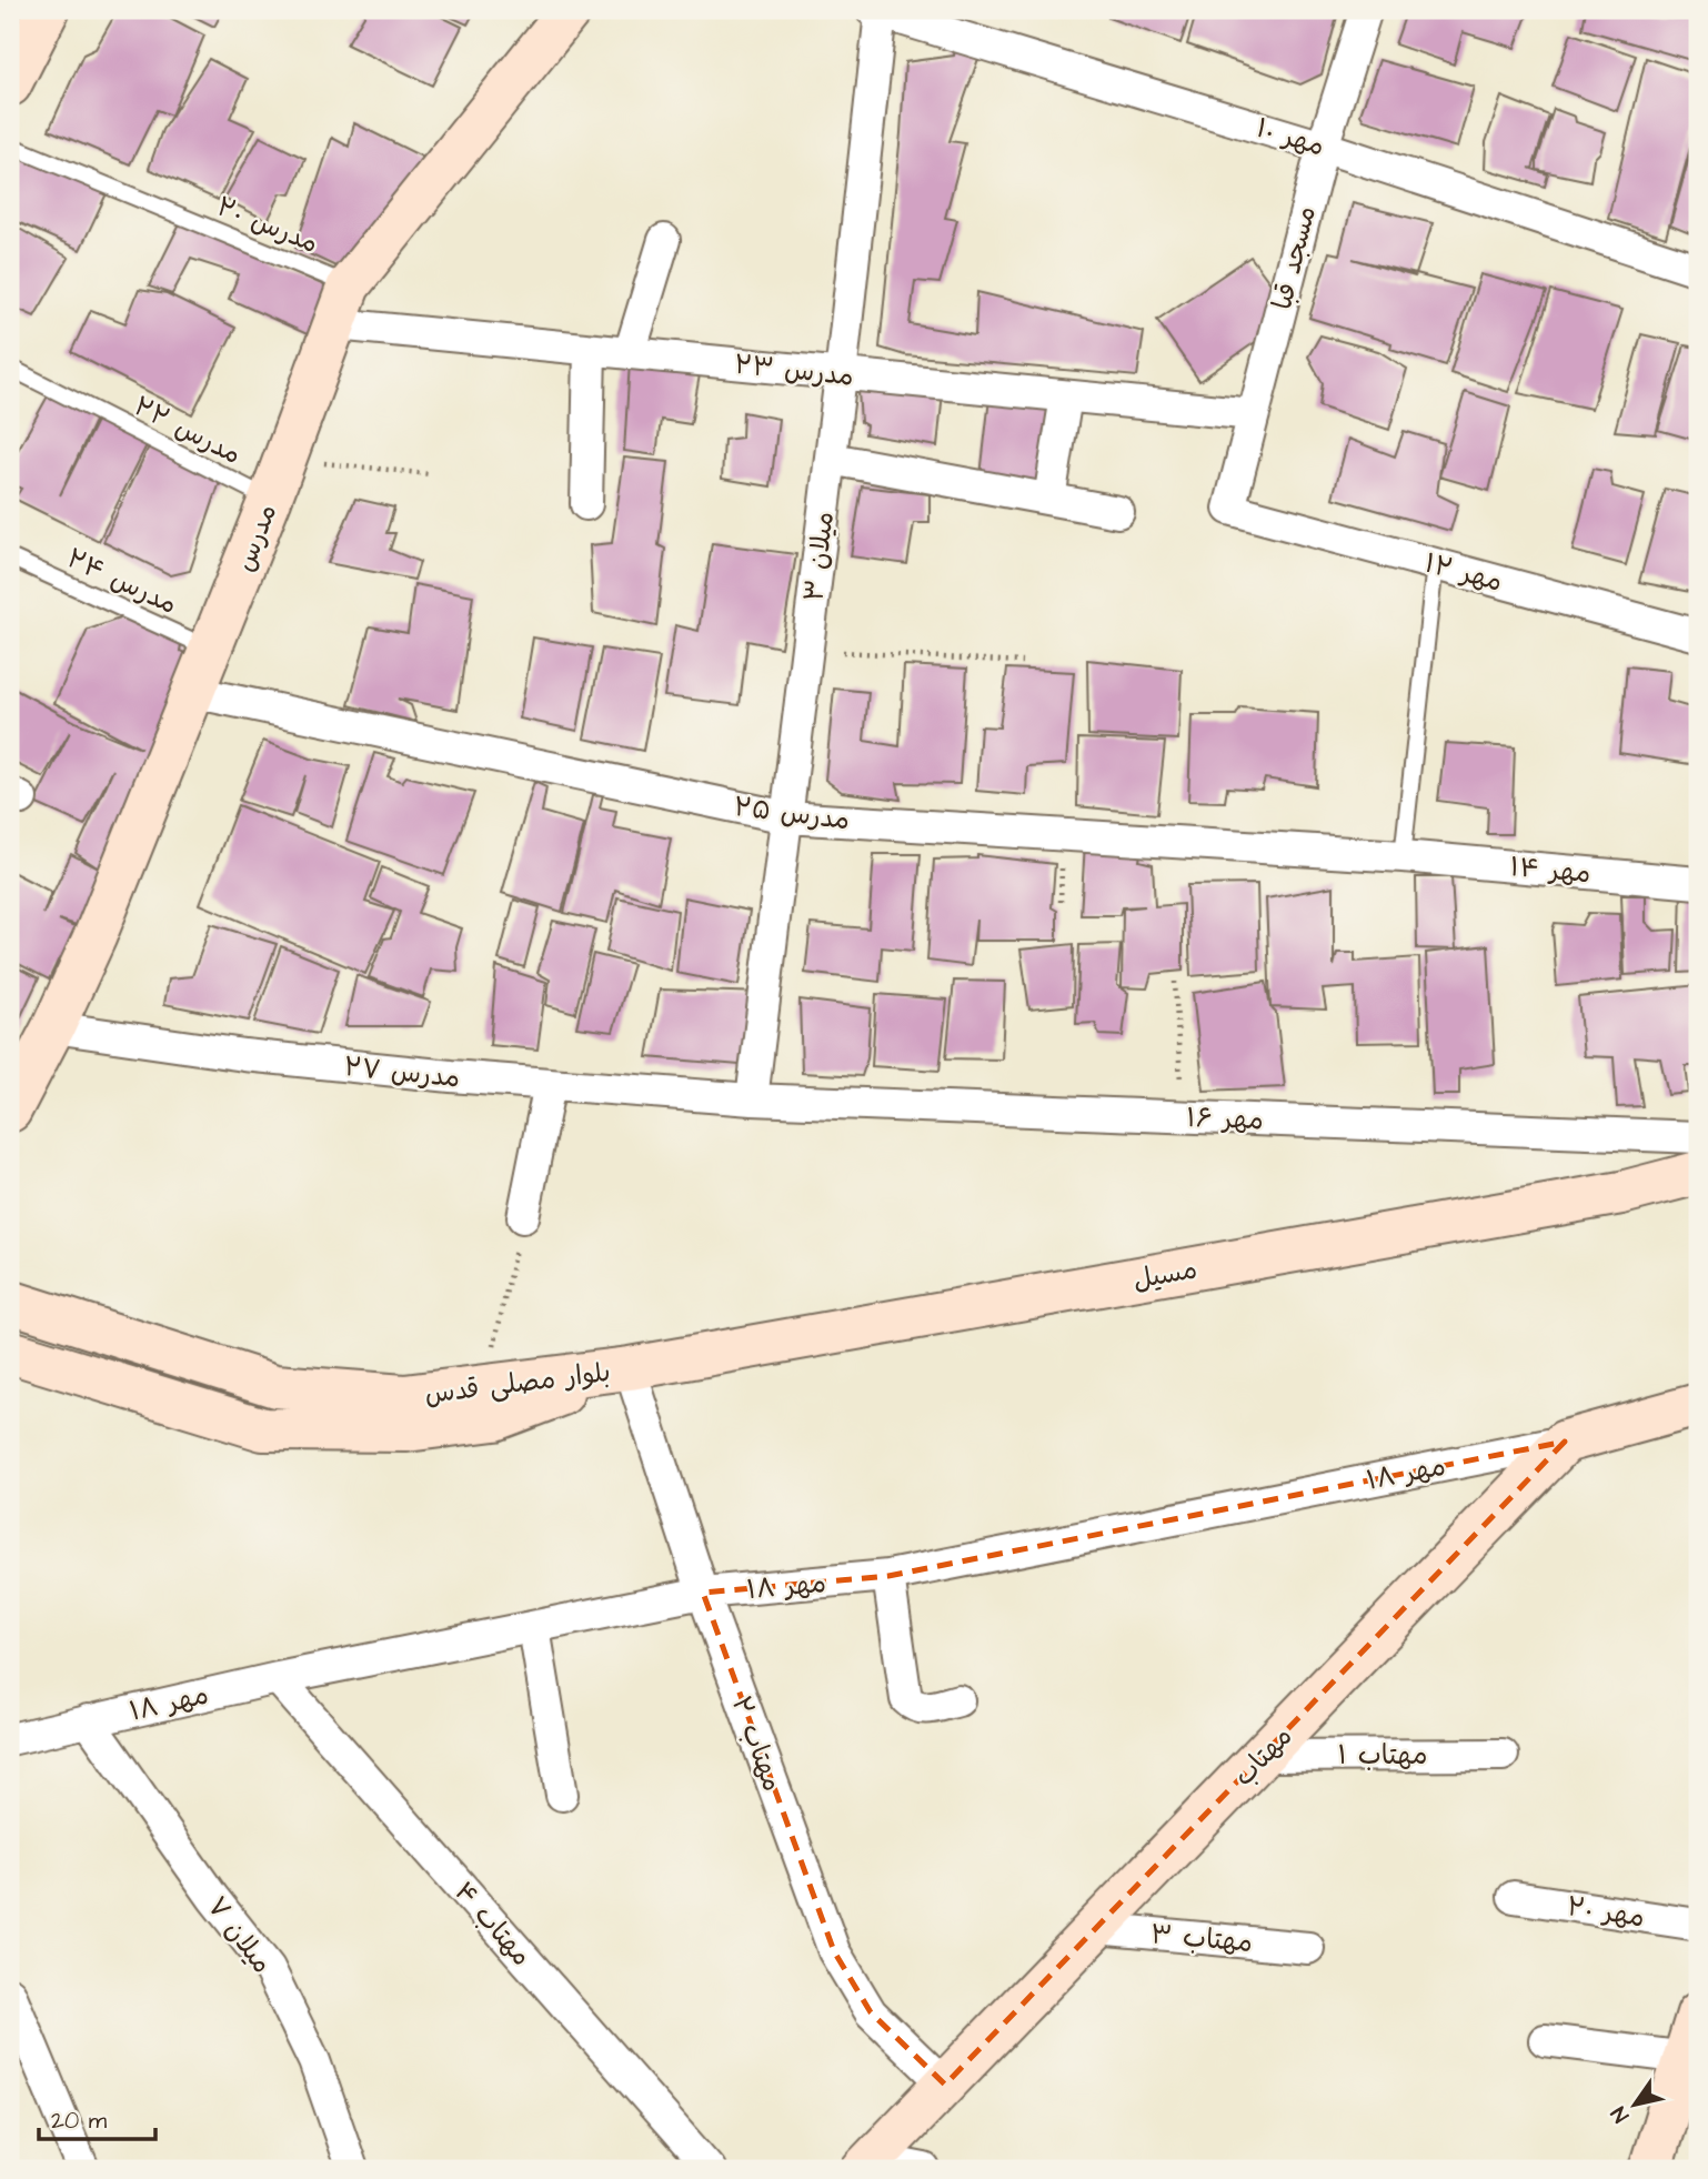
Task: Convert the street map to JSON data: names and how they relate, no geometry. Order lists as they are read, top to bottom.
{
  "streets": {
    "street": [
      "مهر ۱۰",
      "مسجد قبا",
      "مدرس ۲۳",
      "مدرس",
      "میلان ۳",
      "مهر ۱۲",
      "مدرس ۲۵",
      "مهر ۱۴",
      "مدرس ۲۷",
      "مهر ۱۶",
      "مسیل",
      "بلوار مصلی قدس",
      "مهر ۱۸",
      "مهتاب ۲",
      "مهتاب ۱",
      "مهتاب",
      "مهر ۲۰",
      "مهتاب ۴",
      "میلان ۷",
      "مهتاب ۳"
    ],
    "lane": ["مدرس ۲۰", "مدرس ۲۲", "مدرس ۲۴"]
  },
  "crossings": [
    ["مهر ۱۰", "مسجد قبا"],
    ["مهر ۱۰", "میلان ۳"],
    ["مدرس ۲۰", "مدرس ۲۳"],
    ["مدرس ۲۰", "مدرس"],
    ["مسجد قبا", "مدرس ۲۳"],
    ["مسجد قبا", "مهر ۱۲"],
    ["مدرس ۲۳", "مدرس"],
    ["مدرس ۲۳", "میلان ۳"],
    ["مدرس ۲۲", "مدرس"],
    ["مدرس", "مدرس ۲۴"],
    ["مدرس", "مدرس ۲۵"],
    ["مدرس", "مدرس ۲۷"],
    ["میلان ۳", "مدرس ۲۵"],
    ["میلان ۳", "مدرس ۲۷"],
    ["میلان ۳", "مهر ۱۶"],
    ["مدرس ۲۵", "مهر ۱۴"],
    ["مدرس ۲۷", "مهر ۱۶"],
    ["مسیل", "بلوار مصلی قدس"],
    ["مسیل", "مهتاب ۲"],
    ["بلوار مصلی قدس", "مهتاب ۲"],
    ["مهر ۱۸", "مهتاب ۲"],
    ["مهر ۱۸", "مهتاب"],
    ["مهر ۱۸", "مهتاب ۴"],
    ["مهر ۱۸", "میلان ۷"],
    ["مهتاب ۲", "مهتاب"],
    ["مهتاب ۱", "مهتاب"],
    ["مهتاب", "مهتاب ۳"]
  ],
  "scale_bar": "20 m",
  "north": "bottom left"
}
